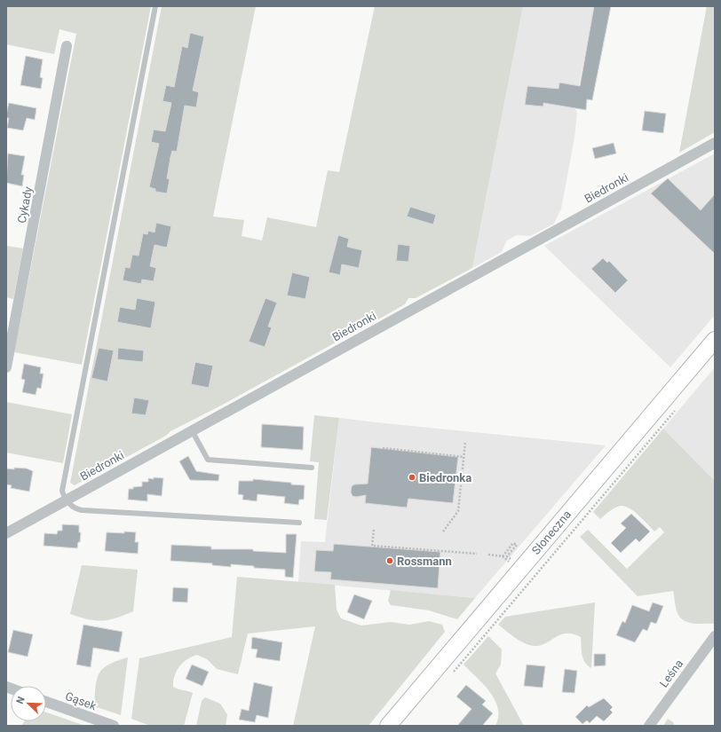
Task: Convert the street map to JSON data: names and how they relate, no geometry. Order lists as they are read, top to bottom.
{
  "streets": {
    "main road": ["Słoneczna"],
    "street": [
      "Biedronki",
      "Cykady",
      "Leśna",
      "Gąsek"
    ]
  },
  "places": ["Biedronka", "Rossmann"],
  "north": "top left"
}
